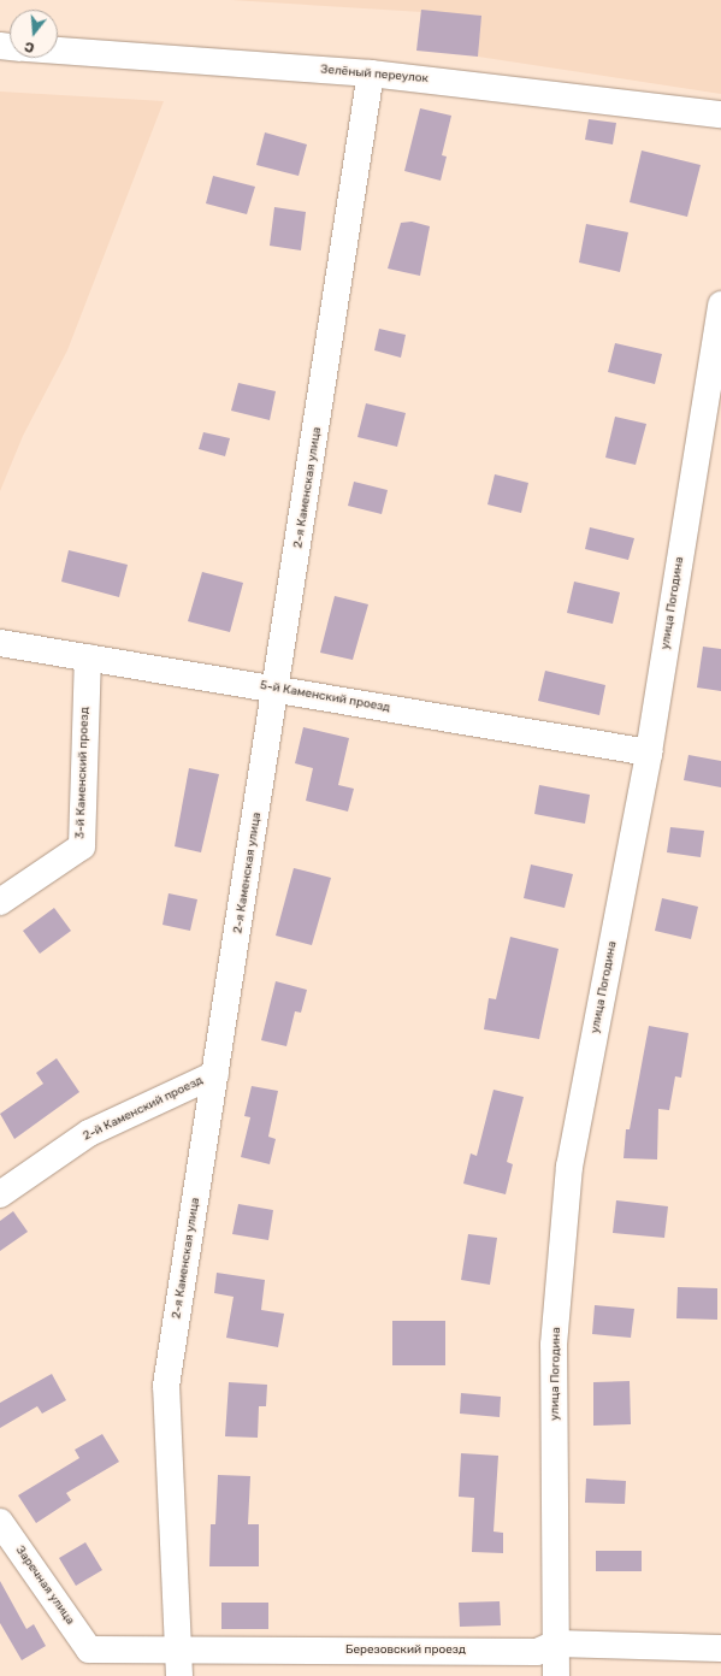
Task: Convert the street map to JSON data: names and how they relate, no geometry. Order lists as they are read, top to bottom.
{
  "streets": {
    "street": [
      "Зелёный переулок",
      "2-я Каменская улица",
      "улица Погодина",
      "5-й Каменский проезд",
      "3-й Каменский проезд",
      "2-й Каменский проезд",
      "Заречная улица",
      "Березовский проезд"
    ]
  },
  "crossings": [
    ["Зелёный переулок", "2-я Каменская улица"],
    ["2-я Каменская улица", "5-й Каменский проезд"],
    ["2-я Каменская улица", "2-й Каменский проезд"],
    ["2-я Каменская улица", "Березовский проезд"],
    ["улица Погодина", "5-й Каменский проезд"],
    ["улица Погодина", "Березовский проезд"],
    ["5-й Каменский проезд", "3-й Каменский проезд"],
    ["Заречная улица", "Березовский проезд"]
  ],
  "north": "bottom"
}
